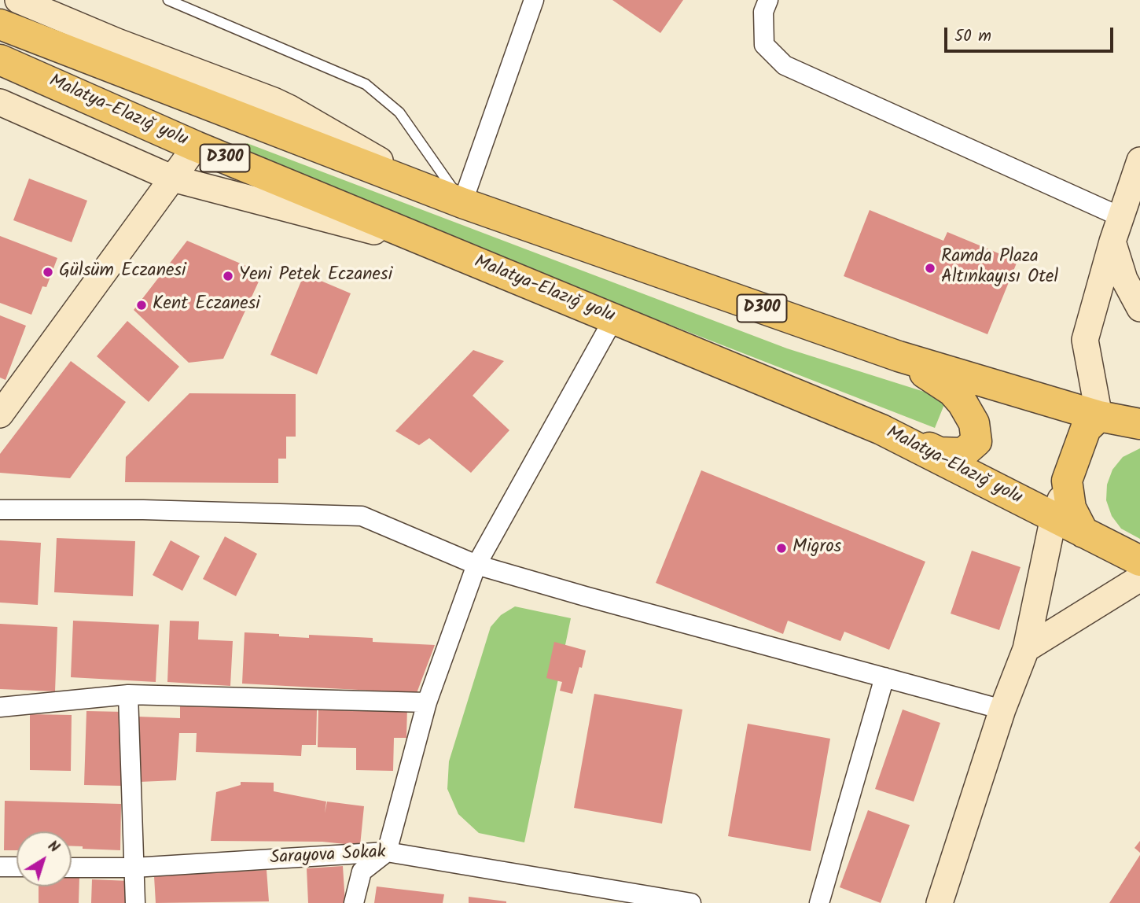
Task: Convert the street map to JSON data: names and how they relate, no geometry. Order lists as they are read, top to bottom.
{
  "streets": {
    "highway": ["Malatya-Elazığ yolu", "D300"],
    "street": ["Sarayova Sokak"]
  },
  "places": [
    "Ramda Plaza Altınkayısı Otel",
    "Gülsüm Eczanesi",
    "Yeni Petek Eczanesi",
    "Kent Eczanesi",
    "Migros"
  ],
  "scale_bar": "50 m",
  "north": "top right"
}
